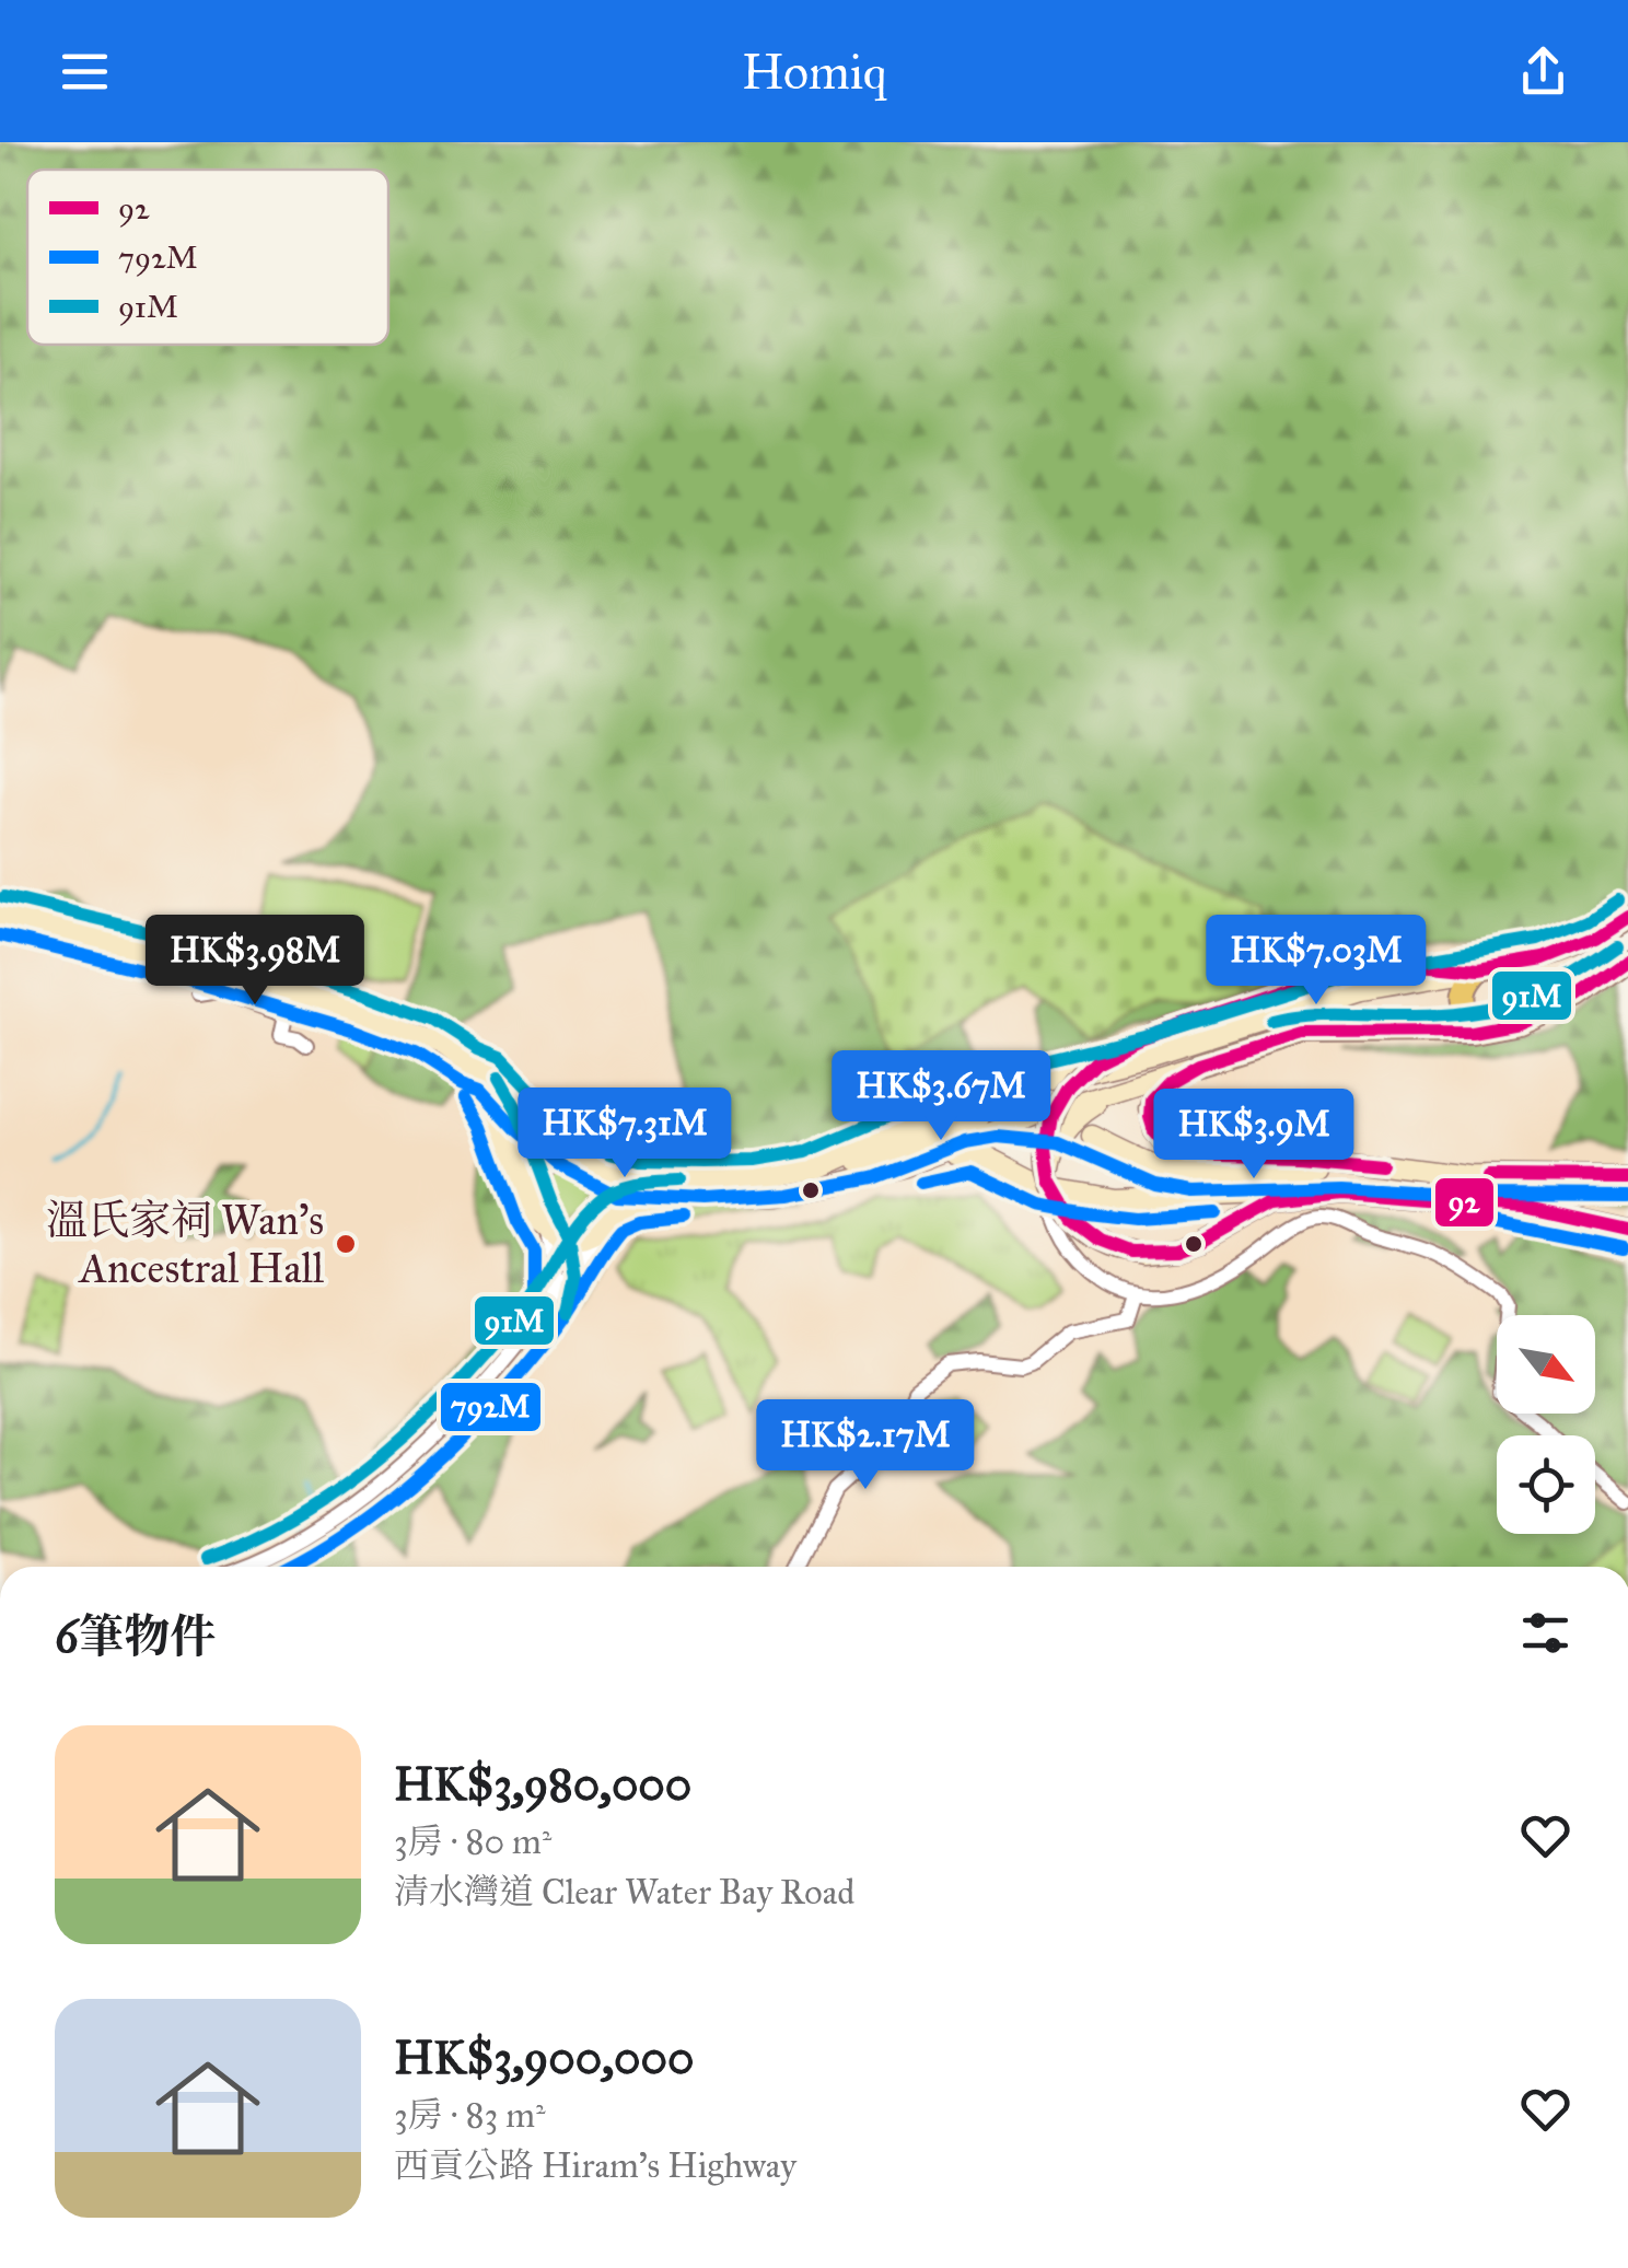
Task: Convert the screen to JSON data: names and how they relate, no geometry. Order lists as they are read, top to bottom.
{
  "places": ["溫氏家祠 Wan's Ancestral Hall"],
  "lines": ["transit line 91M", "transit line 92", "transit line 792M"],
  "legend": ["92", "792M", "91M"],
  "north": "bottom right",
  "page": {
    "header": "Homiq",
    "price": [
      "HK$3.98M",
      "HK$7.03M",
      "HK$3.67M",
      "HK$7.31M",
      "HK$3.9M",
      "HK$2.17M"
    ],
    "heading": "6筆物件",
    "list": [
      {
        "name": "HK$3,980,000",
        "note": "3房 · 80 m² · 清水灣道 Clear Water Bay Road"
      },
      {
        "name": "HK$3,900,000",
        "note": "3房 · 83 m² · 西貢公路 Hiram's Highway"
      }
    ]
  }
}
